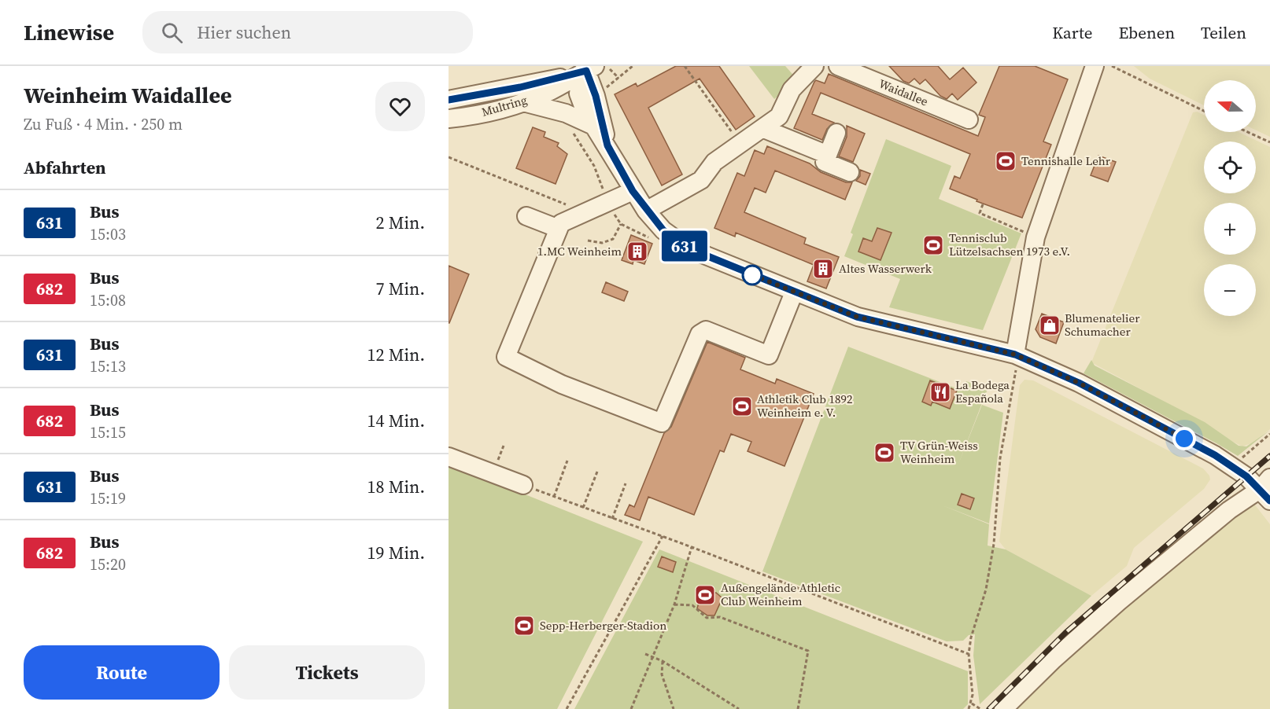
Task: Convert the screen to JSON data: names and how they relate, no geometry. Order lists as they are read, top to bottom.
{
  "streets": {
    "street": ["Waidallee", "Multring"]
  },
  "places": {
    "sports": [
      "Tennishalle Lehr",
      "Tennisclub Lützelsachsen 1973 e.V.",
      "Athletik Club 1892 Weinheim e. V.",
      "TV Grün-Weiss Weinheim",
      "Außengelände Athletic Club Weinheim",
      "Sepp-Herberger-Stadion"
    ],
    "building": ["1.MC Weinheim", "Altes Wasserwerk"],
    "shop": ["Blumenatelier Schumacher"],
    "restaurant": ["La Bodega Española"]
  },
  "lines": ["bus line 631"],
  "north": "left",
  "page": {
    "header": "Linewise",
    "search": "Hier suchen",
    "nav": ["Karte", "Ebenen", "Teilen"],
    "heading": [
      ["Weinheim Waidallee", "Zu Fuß · 4 Min. · 250 m"],
      "Abfahrten"
    ],
    "on_map": "631",
    "map_buttons": ["+", "−"],
    "list": [
      {
        "mark": "631",
        "name": "Bus",
        "note": "15:03",
        "value": "2 Min."
      },
      {
        "mark": "682",
        "name": "Bus",
        "note": "15:08",
        "value": "7 Min."
      },
      {
        "mark": "631",
        "name": "Bus",
        "note": "15:13",
        "value": "12 Min."
      },
      {
        "mark": "682",
        "name": "Bus",
        "note": "15:15",
        "value": "14 Min."
      },
      {
        "mark": "631",
        "name": "Bus",
        "note": "15:19",
        "value": "18 Min."
      },
      {
        "mark": "682",
        "name": "Bus",
        "note": "15:20",
        "value": "19 Min."
      }
    ],
    "buttons": ["Route", "Tickets"]
  }
}
